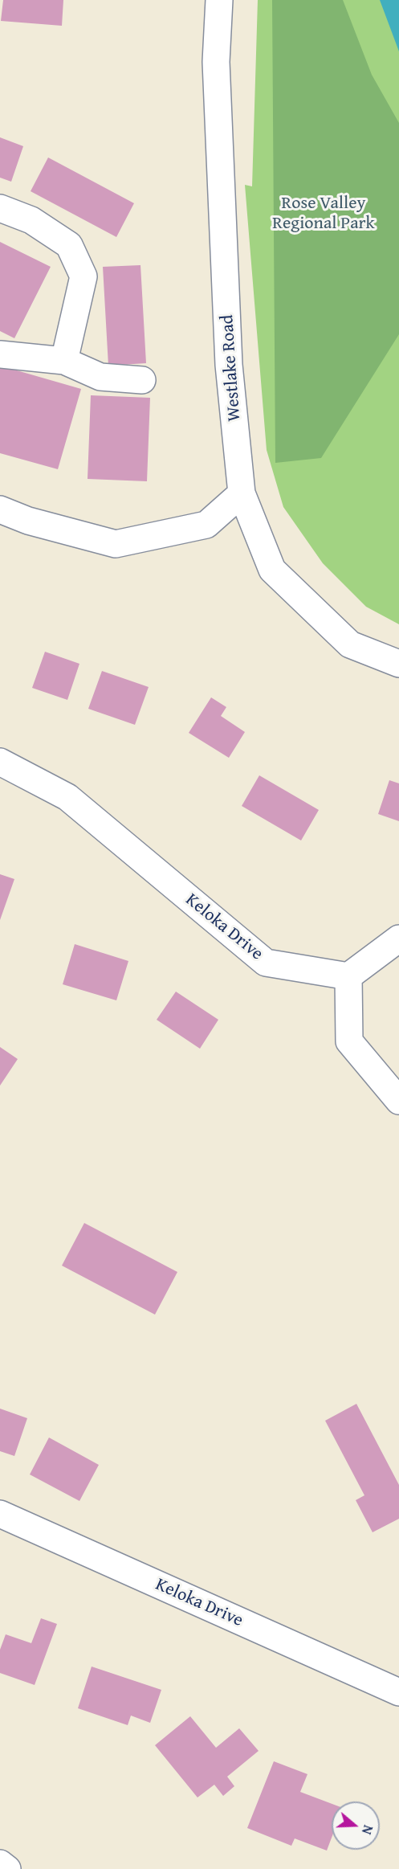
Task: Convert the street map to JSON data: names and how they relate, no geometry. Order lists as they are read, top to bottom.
{
  "streets": {
    "street": ["Westlake Road", "Keloka Drive"]
  },
  "parks": ["Rose Valley Regional Park"],
  "north": "right"
}
